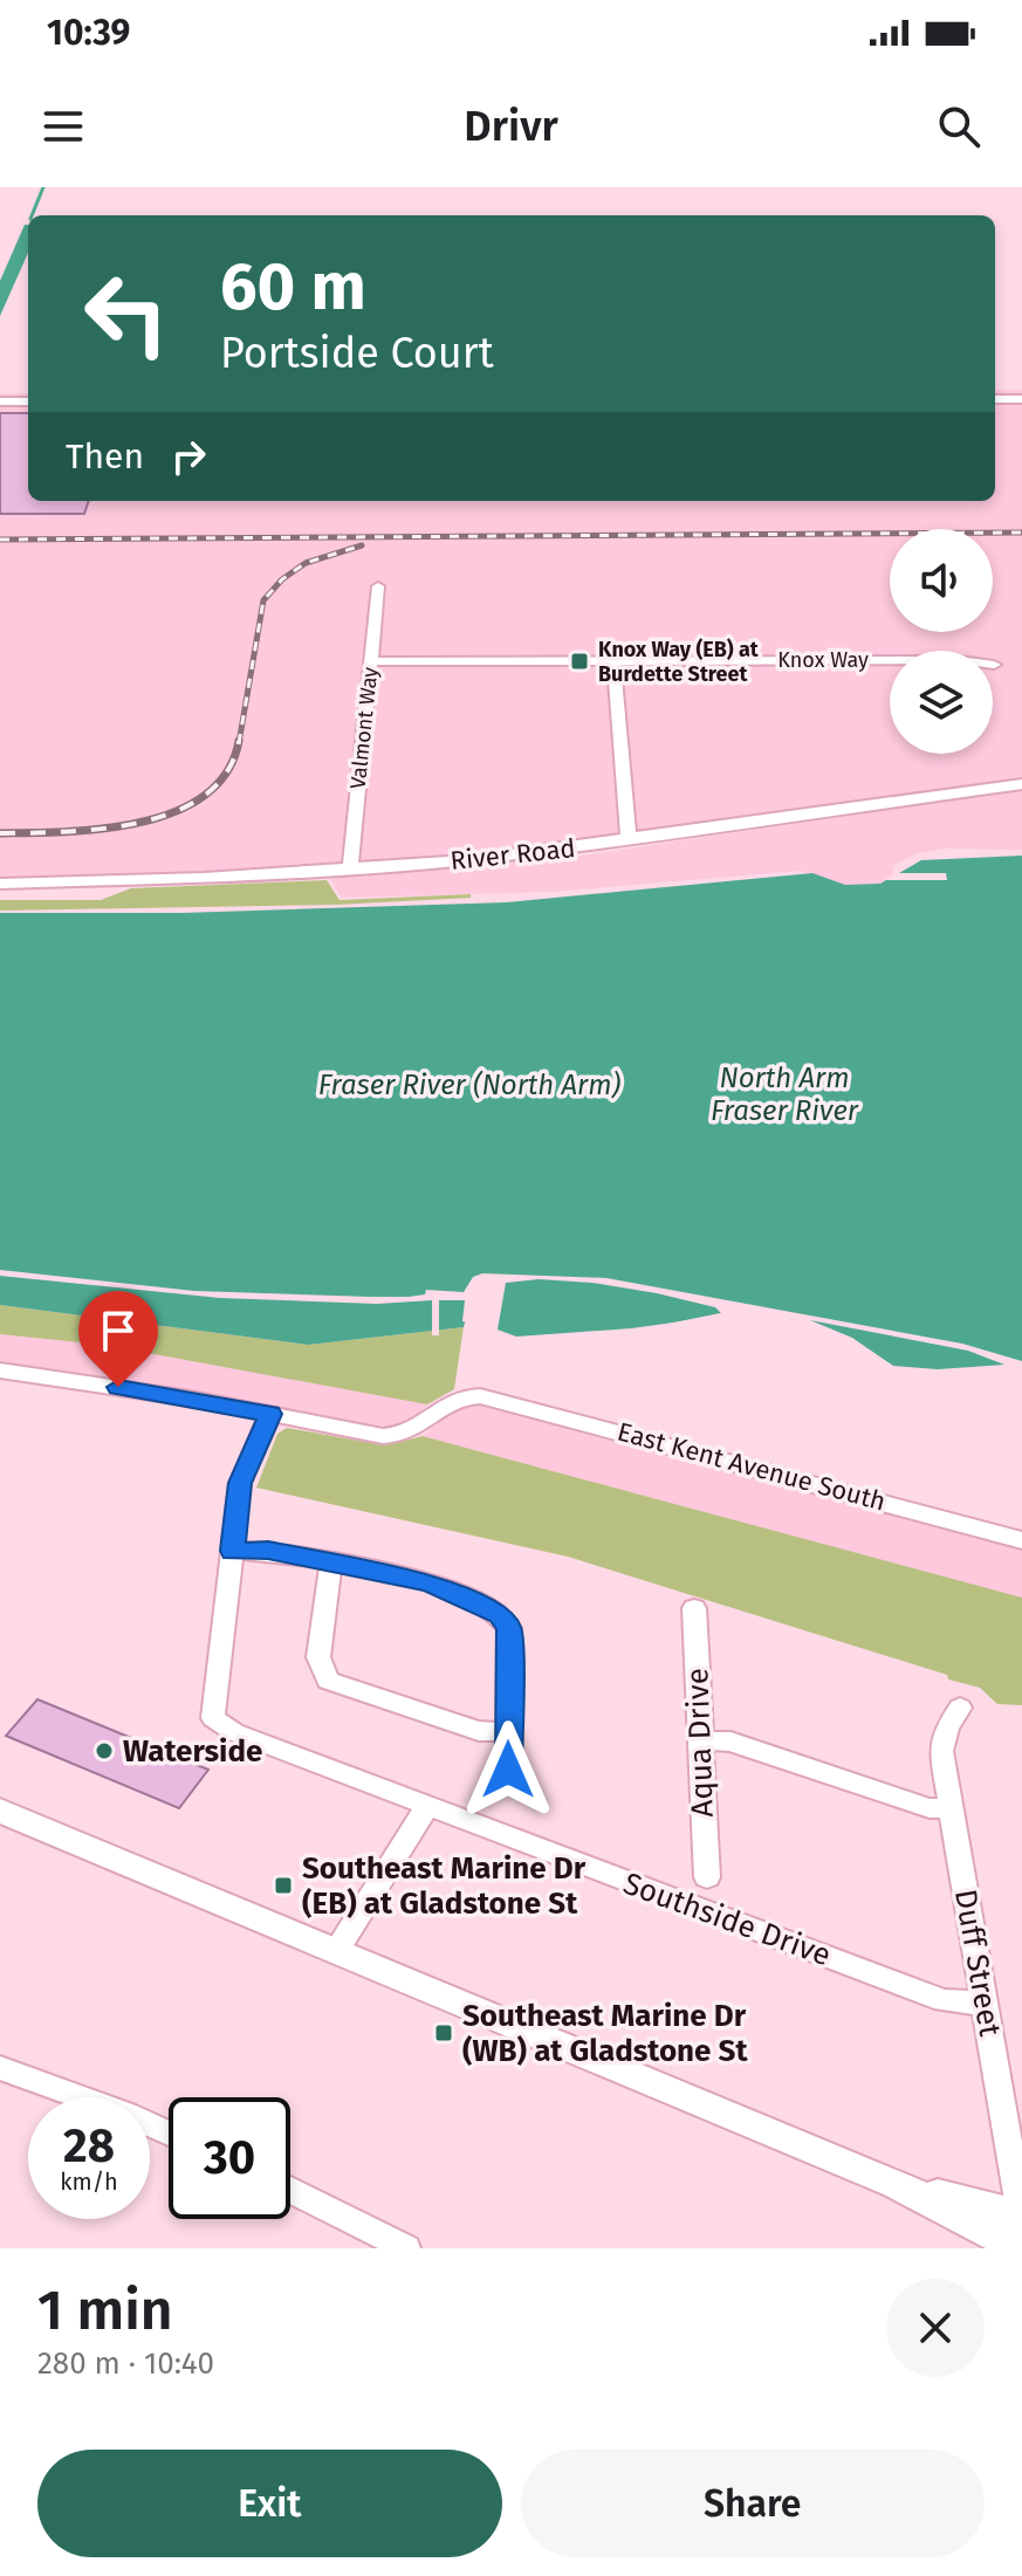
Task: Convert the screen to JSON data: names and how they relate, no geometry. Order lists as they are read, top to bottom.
{
  "streets": {
    "street": [
      "Knox Way",
      "Valmont Way",
      "River Road",
      "East Kent Avenue South",
      "Aqua Drive",
      "Southside Drive",
      "Duff Street"
    ]
  },
  "crossings": [
    ["Knox Way", "Valmont Way"],
    ["Valmont Way", "River Road"],
    ["Southside Drive", "Duff Street"]
  ],
  "water": ["North Arm Fraser River", "Fraser River (North Arm)"],
  "places": {
    "transit": ["Knox Way (EB) at Burdette Street", "Southeast Marine Dr (EB) at Gladstone St", "Southeast Marine Dr (WB) at Gladstone St"],
    "other": ["Waterside"]
  },
  "page": {
    "status": "10:39",
    "header": "Drivr",
    "turn": ["60 m", "Portside Court"],
    "then": "Then",
    "speed": "28 km/h",
    "limit": "30",
    "heading": ["1 min", "280 m · 10:40"],
    "buttons": ["Exit", "Share"]
  }
}
